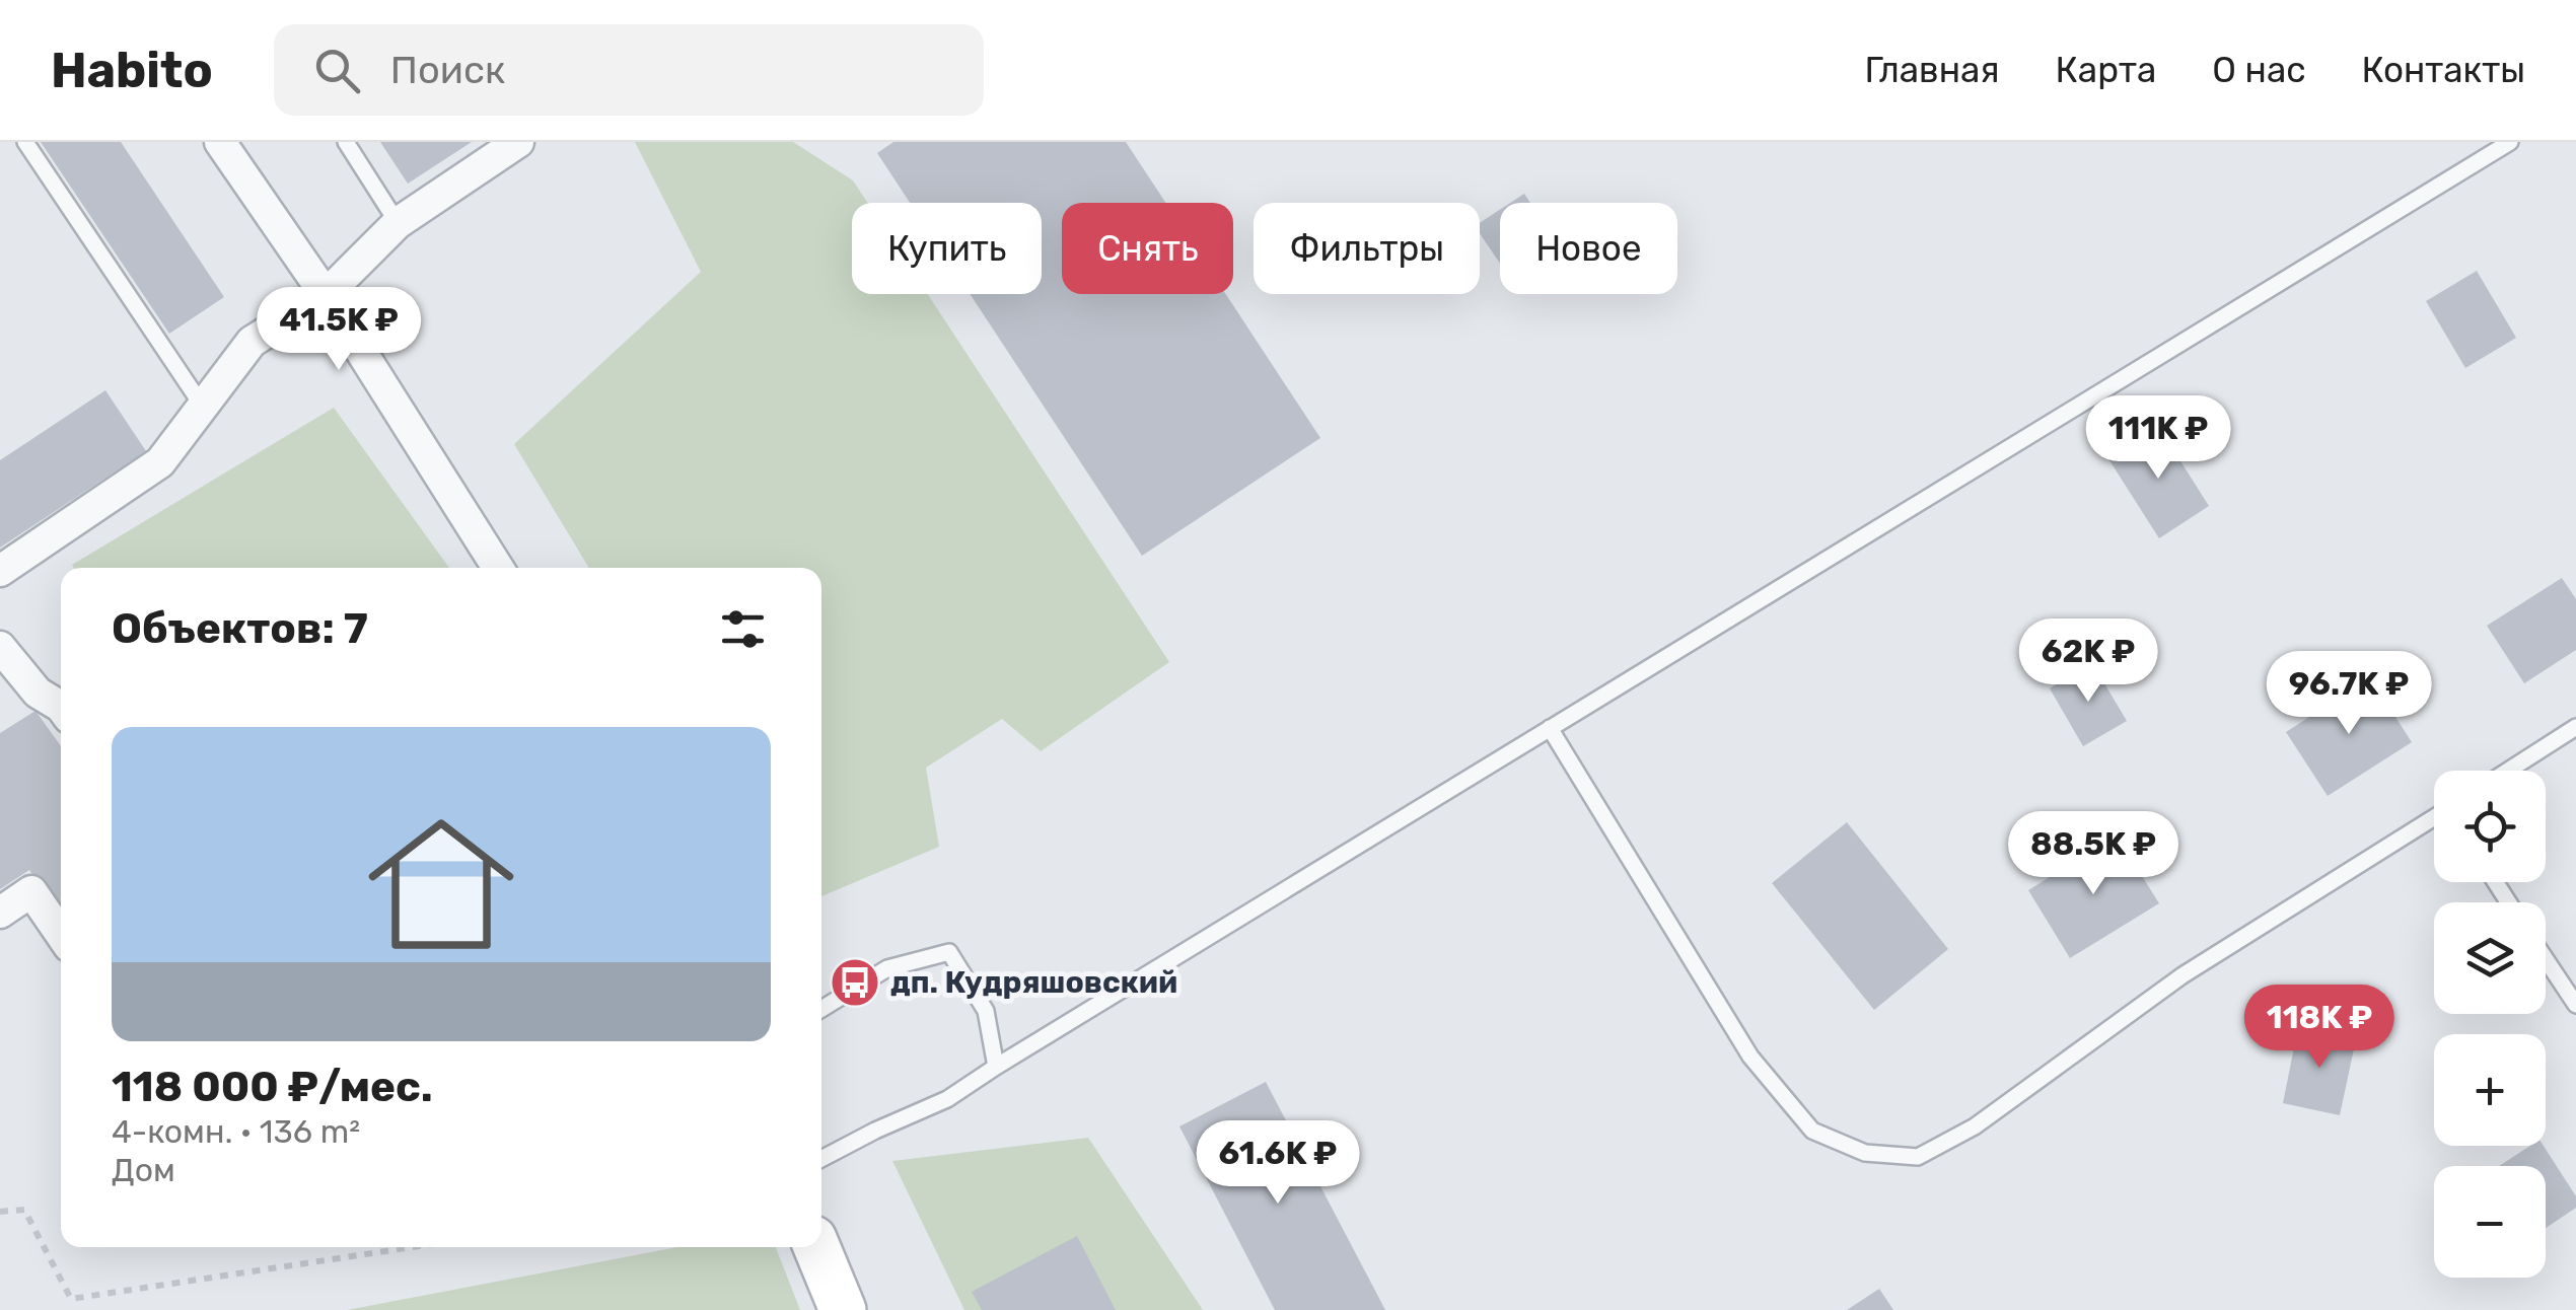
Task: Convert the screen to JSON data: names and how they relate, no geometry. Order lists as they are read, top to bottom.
{
  "places": {
    "bus stop": ["дп. Кудряшовский"]
  },
  "page": {
    "header": "Habito",
    "search": "Поиск",
    "nav": [
      "Главная",
      "Карта",
      "О нас",
      "Контакты"
    ],
    "chip": [
      "Купить",
      "Снять",
      "Фильтры",
      "Новое"
    ],
    "price": [
      "41.5K ₽",
      "111K ₽",
      "62K ₽",
      "96.7K ₽",
      "88.5K ₽",
      "118K ₽",
      "61.6K ₽"
    ],
    "heading": "Объектов: 7",
    "list": [
      {
        "name": "118 000 ₽/мес.",
        "note": "4-комн. · 136 m² · Дом"
      }
    ],
    "map_buttons": ["+", "−"]
  }
}
